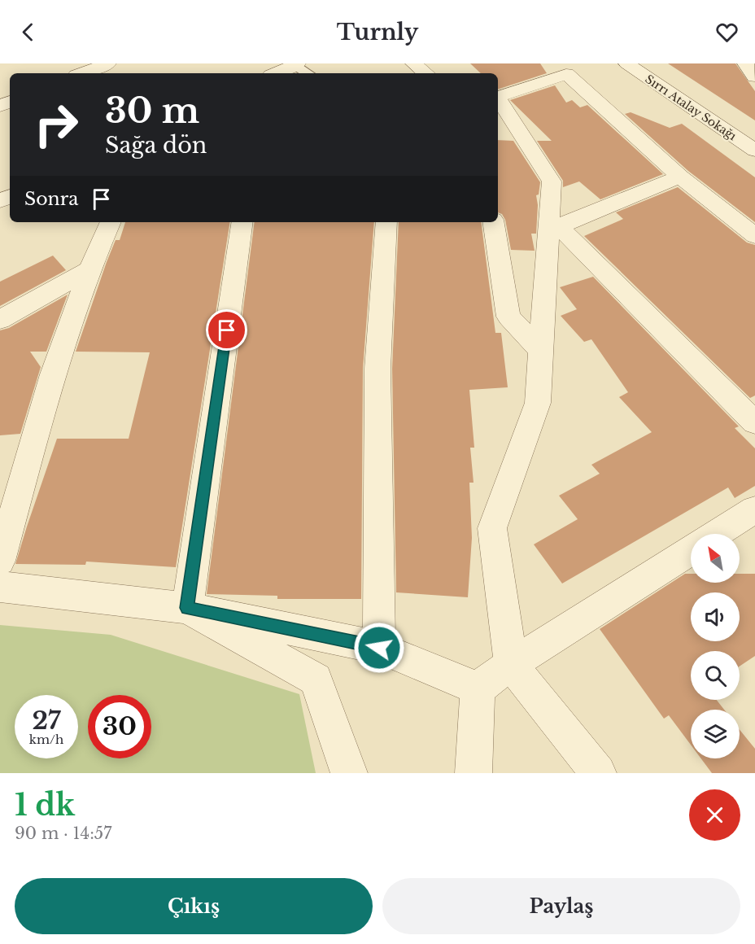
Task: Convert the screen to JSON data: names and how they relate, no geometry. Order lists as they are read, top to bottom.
{
  "streets": {
    "street": ["Sırrı Atalay Sokağı"]
  },
  "north": "top left",
  "page": {
    "header": "Turnly",
    "turn": ["30 m", "Sağa dön"],
    "then": "Sonra",
    "speed": "27 km/h",
    "limit": "30",
    "heading": ["1 dk", "90 m · 14:57"],
    "buttons": ["Çıkış", "Paylaş"]
  }
}
